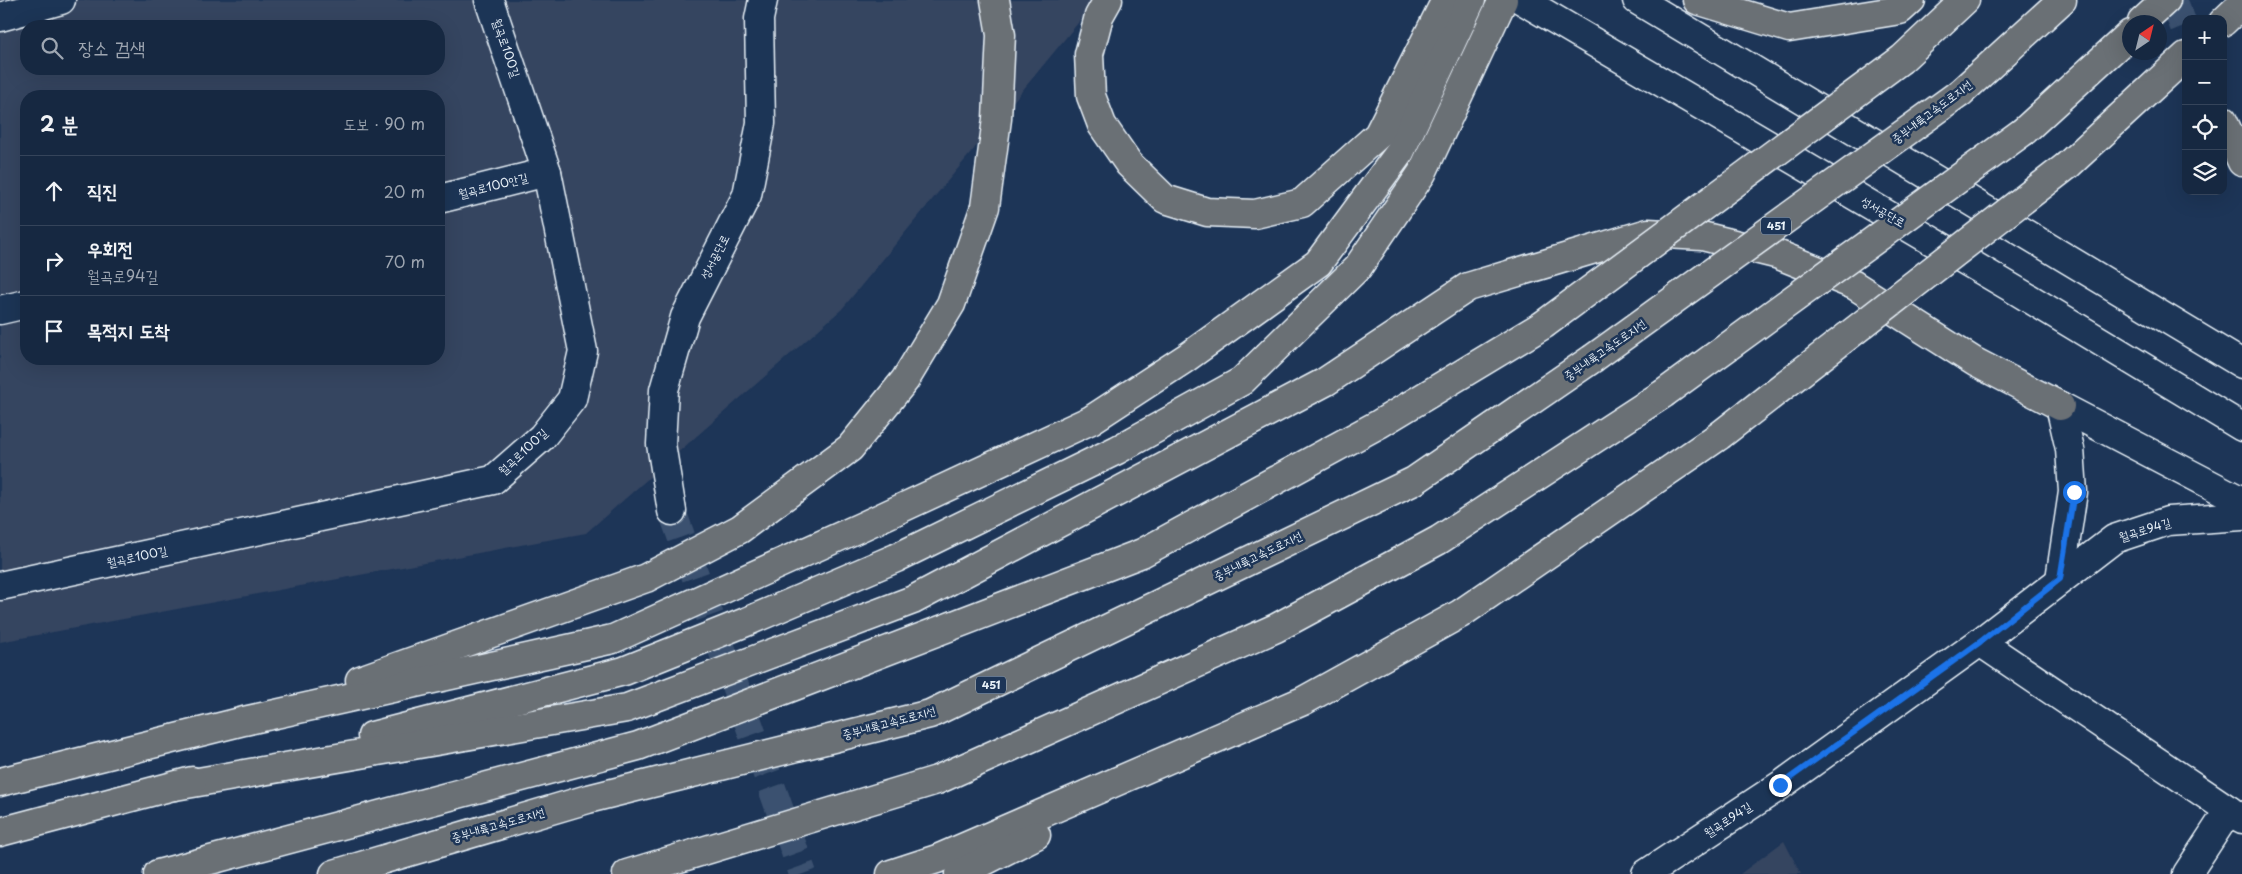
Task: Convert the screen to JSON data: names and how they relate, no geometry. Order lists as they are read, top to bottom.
{
  "streets": {
    "highway": ["중부내륙고속도로지선", "451"],
    "street": [
      "월곡로100길",
      "월곡로100안길",
      "성서공단로",
      "월곡로94길"
    ]
  },
  "crossings": [
    ["월곡로100길", "월곡로100안길"]
  ],
  "north": "top right",
  "page": {
    "map_buttons": ["+", "−"],
    "search": "장소 검색",
    "heading": ["2 분", "도보 · 90 m"],
    "list": [
      ["직진", "20 m"],
      ["우회전", "월곡로94길", "70 m"],
      "목적지 도착"
    ]
  }
}
